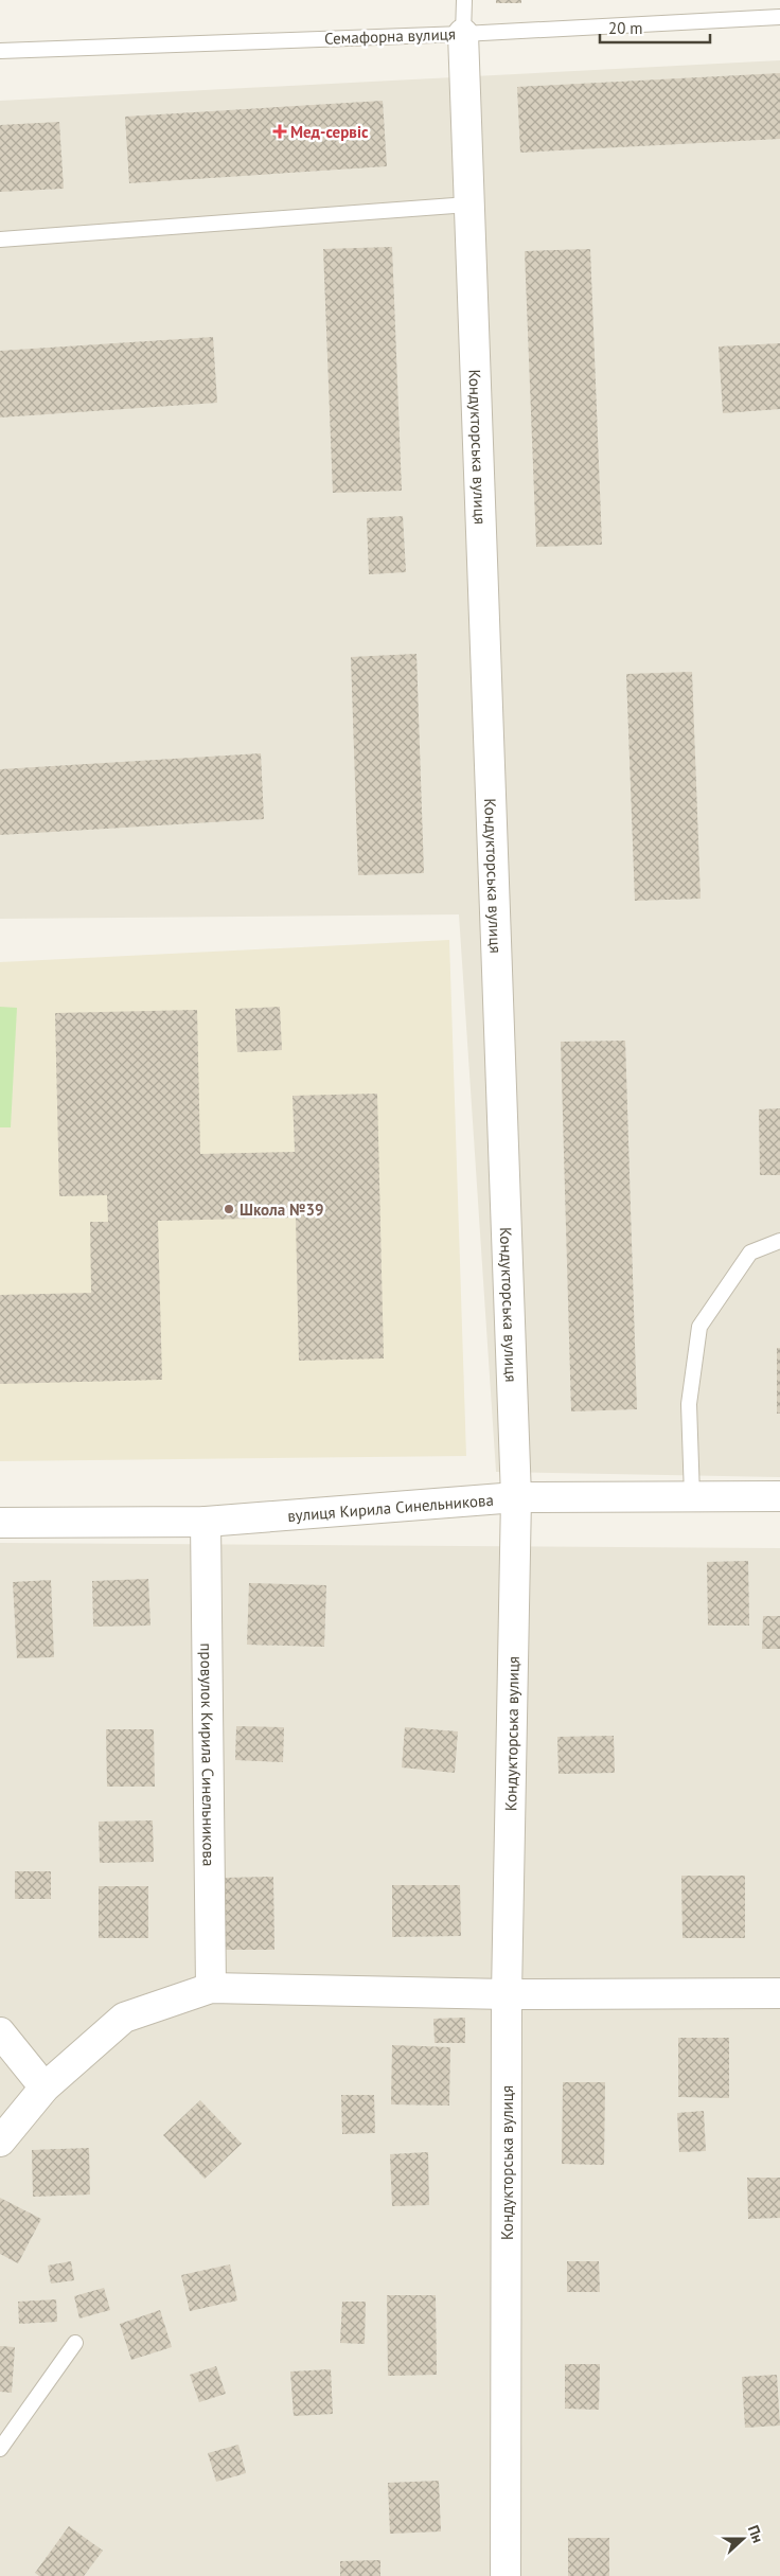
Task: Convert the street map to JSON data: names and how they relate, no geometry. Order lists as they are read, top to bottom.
{
  "streets": {
    "street": ["Кондукторська вулиця", "вулиця Кирила Синельникова", "провулок Кирила Синельникова"],
    "lane": ["Семафорна вулиця"]
  },
  "crossings": [
    ["Семафорна вулиця", "Кондукторська вулиця"],
    ["Кондукторська вулиця", "вулиця Кирила Синельникова"],
    ["вулиця Кирила Синельникова", "провулок Кирила Синельникова"]
  ],
  "places": {
    "health": ["Мед-сервіс"],
    "other": ["Школа №39"]
  },
  "scale_bar": "20 m",
  "north": "right"
}
